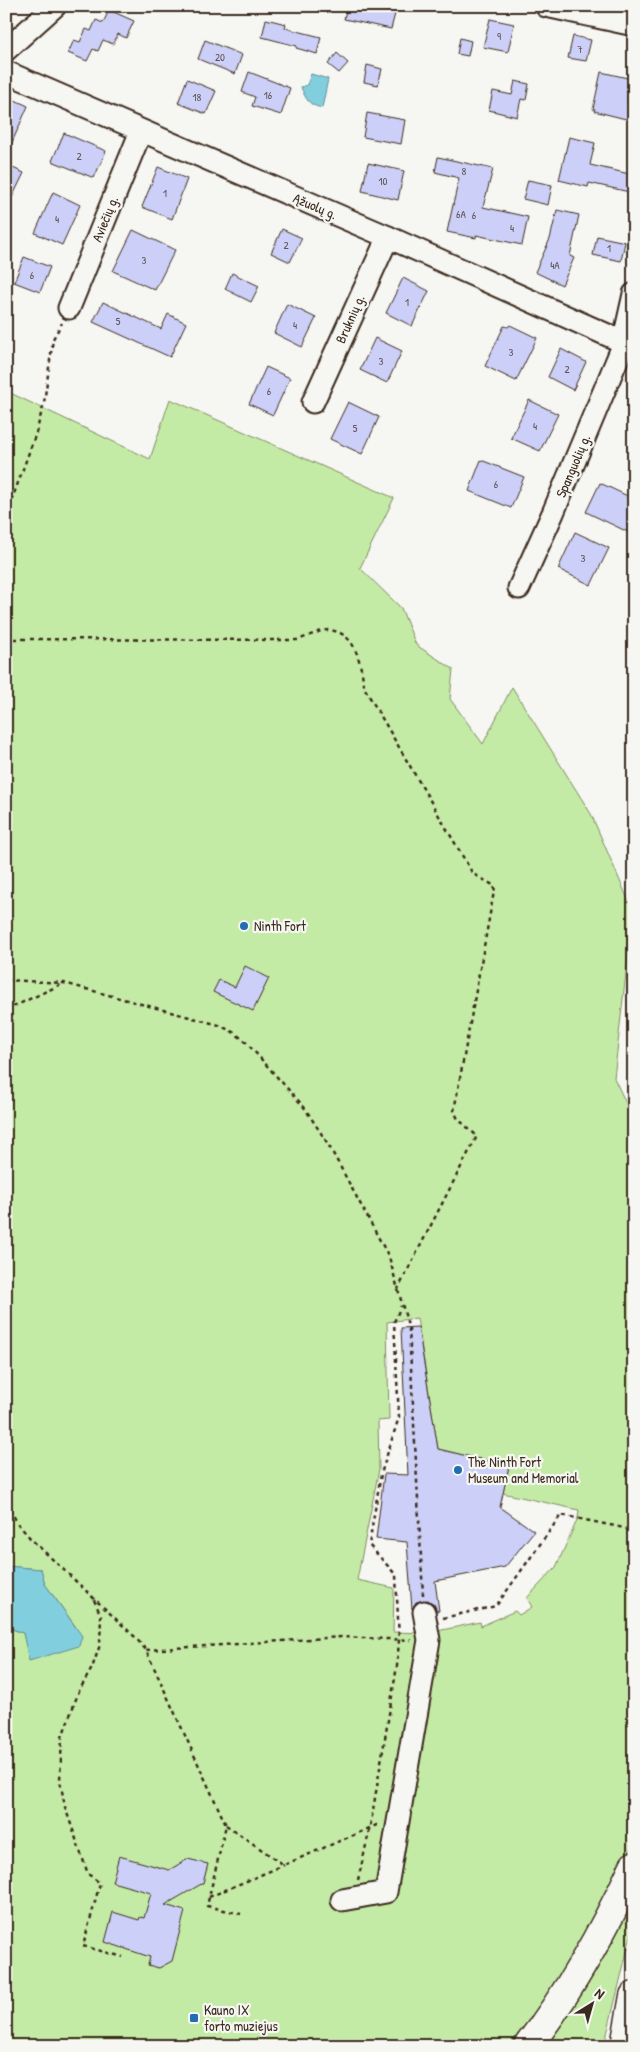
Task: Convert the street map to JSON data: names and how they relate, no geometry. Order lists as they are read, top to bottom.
{
  "streets": {
    "street": [
      "Ąžuolų g.",
      "Aviečių g.",
      "Bruknių g.",
      "Spanguolių g."
    ]
  },
  "crossings": [
    ["Ąžuolų g.", "Aviečių g."],
    ["Ąžuolų g.", "Bruknių g."],
    ["Ąžuolų g.", "Spanguolių g."]
  ],
  "places": {
    "other": ["Ninth Fort", "The Ninth Fort Museum and Memorial"],
    "transit": ["Kauno IX forto muziejus"]
  },
  "house_numbers": [
    "9",
    "7",
    "20",
    "16",
    "18",
    "2",
    "8",
    "10",
    "1",
    "6A",
    "6",
    "4",
    "4",
    "2",
    "1",
    "3",
    "4A",
    "6",
    "1",
    "5",
    "4",
    "3",
    "3",
    "2",
    "6",
    "4",
    "5",
    "6",
    "3"
  ],
  "north": "top right"
}
